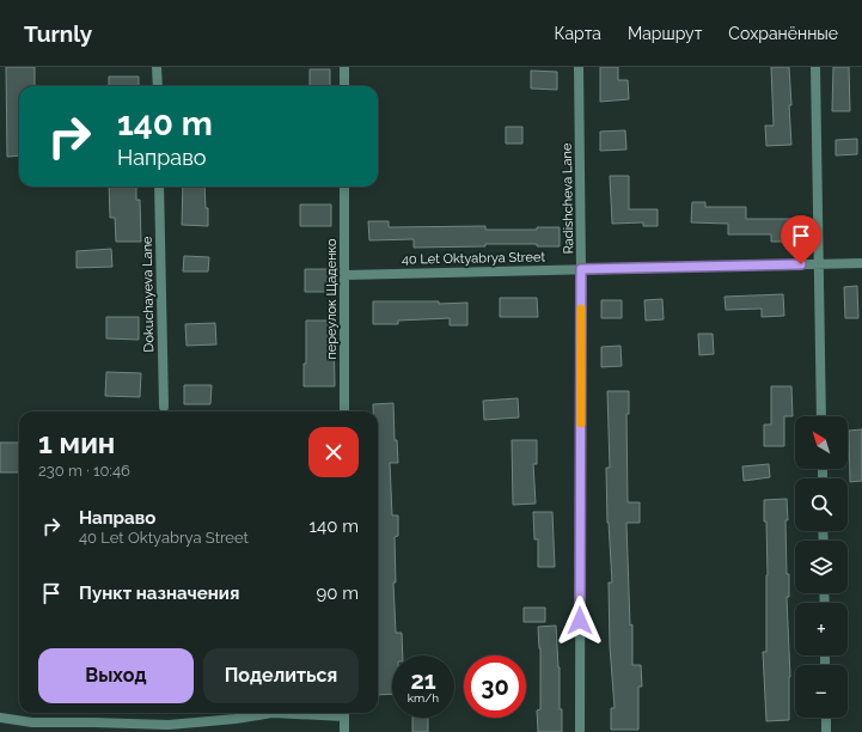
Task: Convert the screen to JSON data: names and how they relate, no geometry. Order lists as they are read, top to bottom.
{
  "streets": {
    "street": [
      "Radishcheva Lane",
      "40 Let Oktyabrya Street",
      "Dokuchayeva Lane",
      "переулок Щаденко"
    ]
  },
  "crossings": [
    ["Radishcheva Lane", "40 Let Oktyabrya Street"],
    ["40 Let Oktyabrya Street", "переулок Щаденко"]
  ],
  "north": "top left",
  "page": {
    "header": "Turnly",
    "nav": ["Карта", "Маршрут", "Сохранённые"],
    "turn": ["140 m", "Направо"],
    "heading": ["1 мин", "230 m · 10:46"],
    "map_buttons": ["+", "−"],
    "list": [
      {
        "name": "Направо",
        "note": "40 Let Oktyabrya Street",
        "value": "140 m"
      },
      {
        "name": "Пункт назначения",
        "value": "90 m"
      }
    ],
    "buttons": ["Выход", "Поделиться"],
    "speed": "21 km/h",
    "limit": "30"
  }
}
